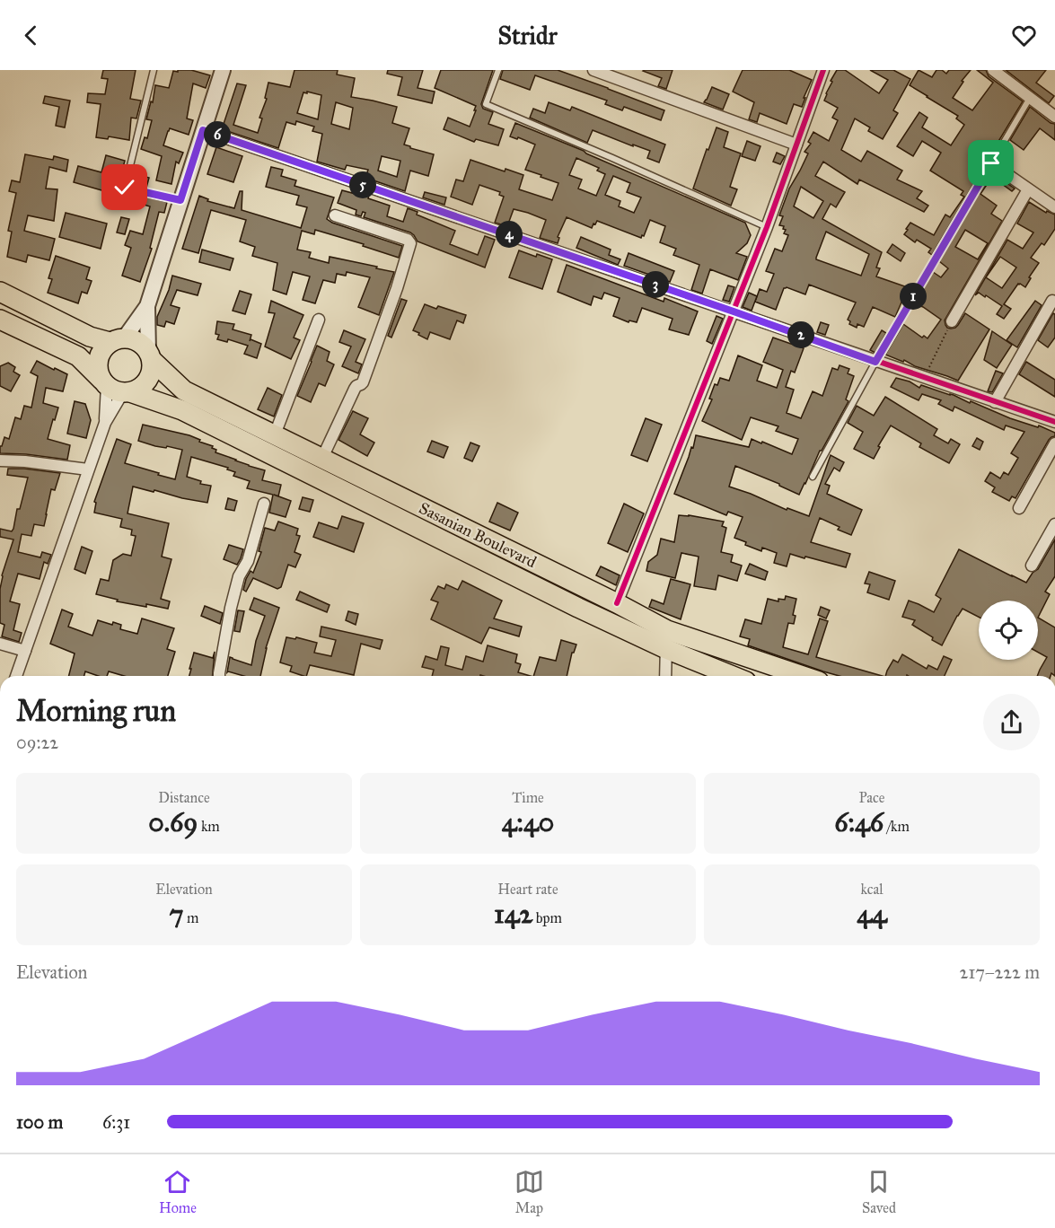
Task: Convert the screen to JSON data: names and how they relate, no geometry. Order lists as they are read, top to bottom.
{
  "streets": {
    "highway": ["Sasanian Boulevard"]
  },
  "page": {
    "header": "Stridr",
    "pins": [
      "6",
      "5",
      "4",
      "3",
      "1",
      "2"
    ],
    "heading": ["Morning run", "09:22"],
    "stats": [
      ["Distance", "0.69 km"],
      ["Time", "4:40"],
      ["Pace", "6:46 /km"],
      ["Elevation", "7 m"],
      ["Heart rate", "142 bpm"],
      ["kcal", "44"]
    ],
    "chart": ["Elevation", "217–222 m"],
    "list": [
      {
        "name": "100 m",
        "note": "6:31"
      }
    ],
    "tabs": ["Home", "Map", "Saved"]
  }
}
